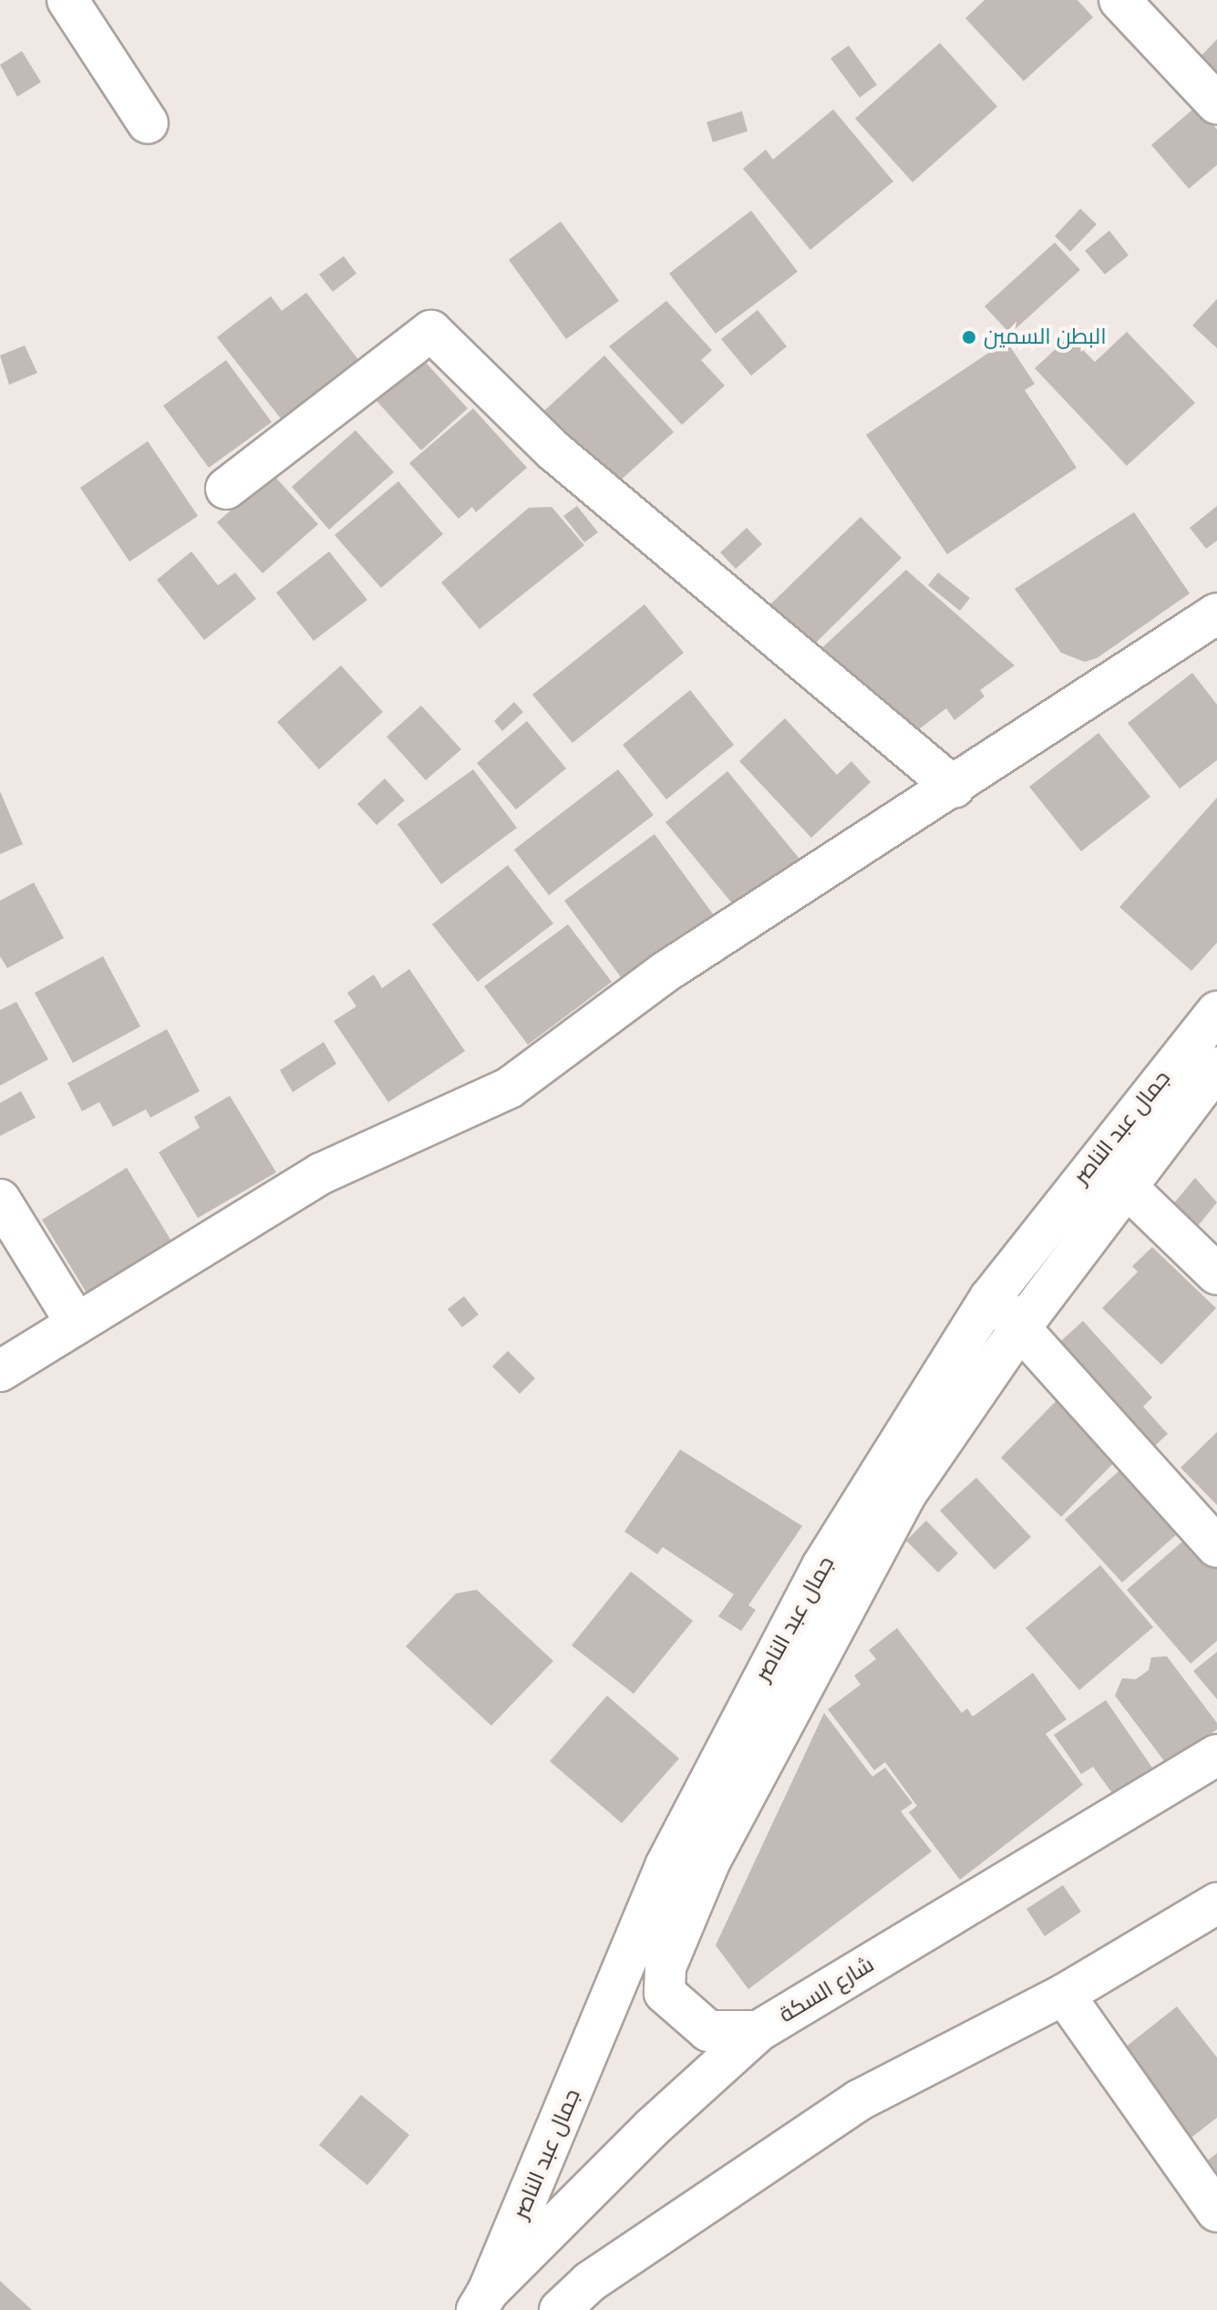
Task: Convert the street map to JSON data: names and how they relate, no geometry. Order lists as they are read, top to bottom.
{
  "streets": {
    "street": ["جمال عبد الناصر", "شارع السكة"]
  },
  "crossings": [
    ["جمال عبد الناصر", "شارع السكة"]
  ],
  "places": ["البطن السمين"]
}
